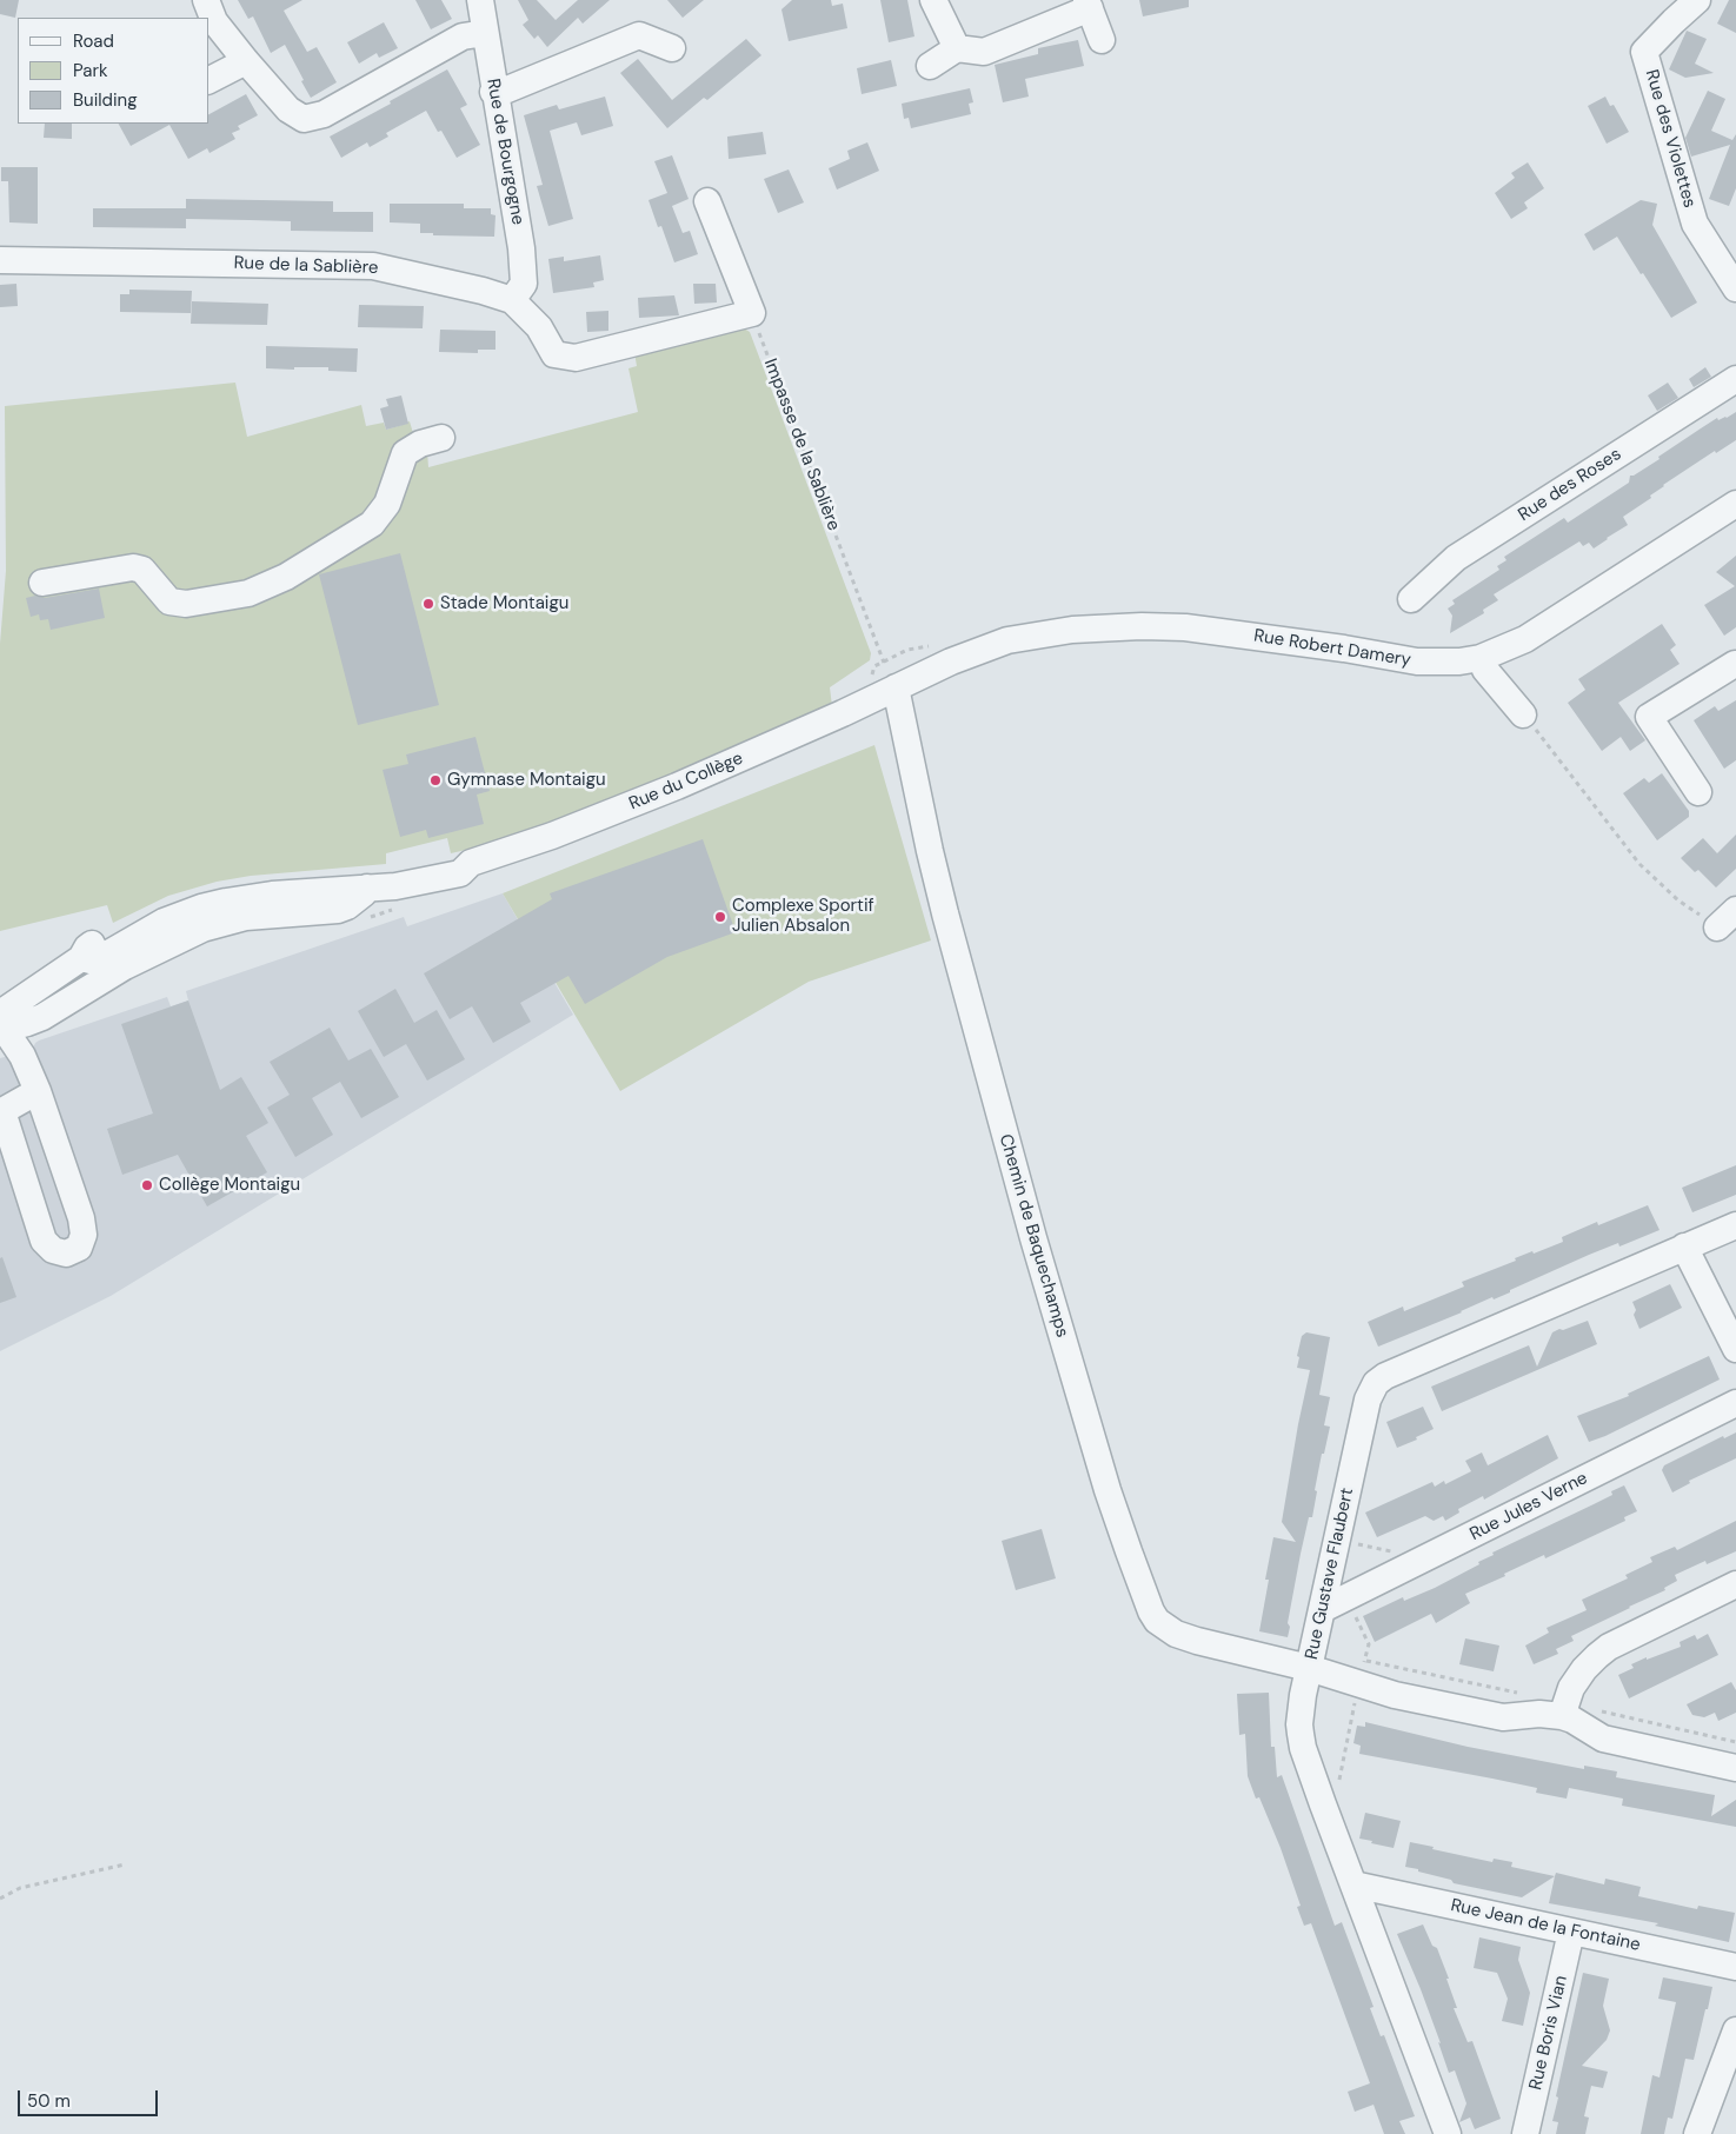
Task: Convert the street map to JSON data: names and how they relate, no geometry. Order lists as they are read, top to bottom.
{
  "streets": {
    "street": [
      "Rue des Violettes",
      "Rue de Bourgogne",
      "Rue de la Sablière",
      "Rue des Roses",
      "Rue Robert Damery",
      "Rue du Collège",
      "Chemin de Baquechamps",
      "Rue Jules Verne",
      "Rue Gustave Flaubert",
      "Rue Jean de la Fontaine",
      "Rue Boris Vian"
    ],
    "path": ["Impasse de la Sablière"]
  },
  "crossings": [
    ["Rue de Bourgogne", "Rue de la Sablière"],
    ["Rue de la Sablière", "Impasse de la Sablière"],
    ["Impasse de la Sablière", "Rue Robert Damery"],
    ["Impasse de la Sablière", "Rue du Collège"],
    ["Impasse de la Sablière", "Chemin de Baquechamps"],
    ["Rue Robert Damery", "Rue du Collège"],
    ["Rue Robert Damery", "Chemin de Baquechamps"],
    ["Rue du Collège", "Chemin de Baquechamps"],
    ["Chemin de Baquechamps", "Rue Gustave Flaubert"],
    ["Rue Jules Verne", "Rue Gustave Flaubert"],
    ["Rue Gustave Flaubert", "Rue Jean de la Fontaine"],
    ["Rue Jean de la Fontaine", "Rue Boris Vian"]
  ],
  "places": [
    "Stade Montaigu",
    "Gymnase Montaigu",
    "Complexe Sportif Julien Absalon",
    "Collège Montaigu"
  ],
  "legend": ["Road", "Park", "Building"],
  "scale_bar": "50 m"
}
